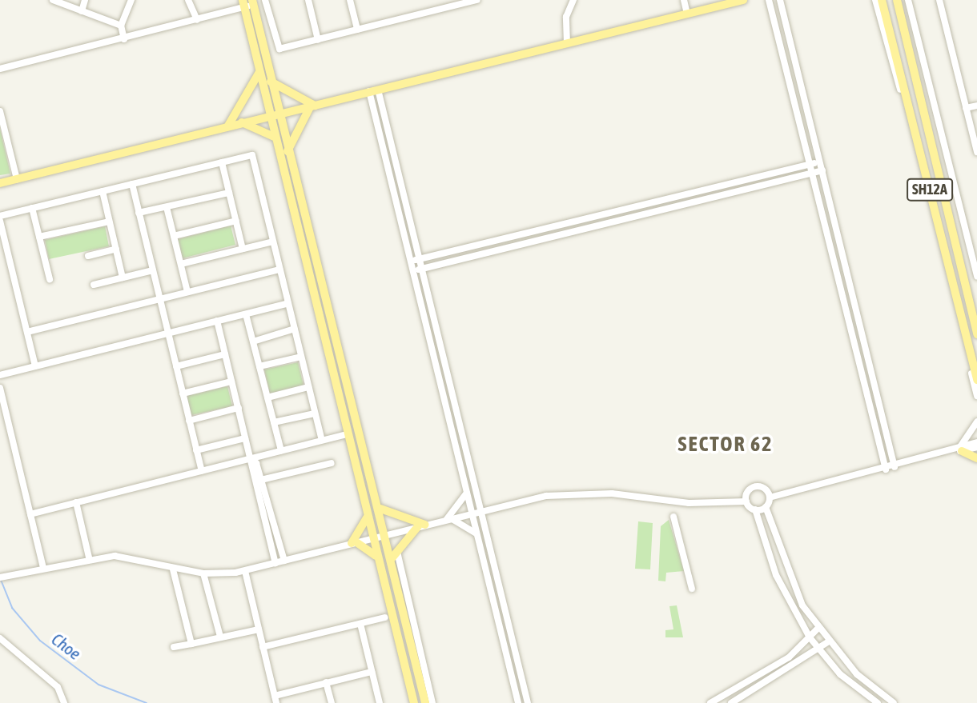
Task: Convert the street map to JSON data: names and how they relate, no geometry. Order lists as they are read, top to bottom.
{
  "streets": {
    "main road": ["SH12A"]
  },
  "districts": ["SECTOR 62"],
  "water": ["Choe"]
}
